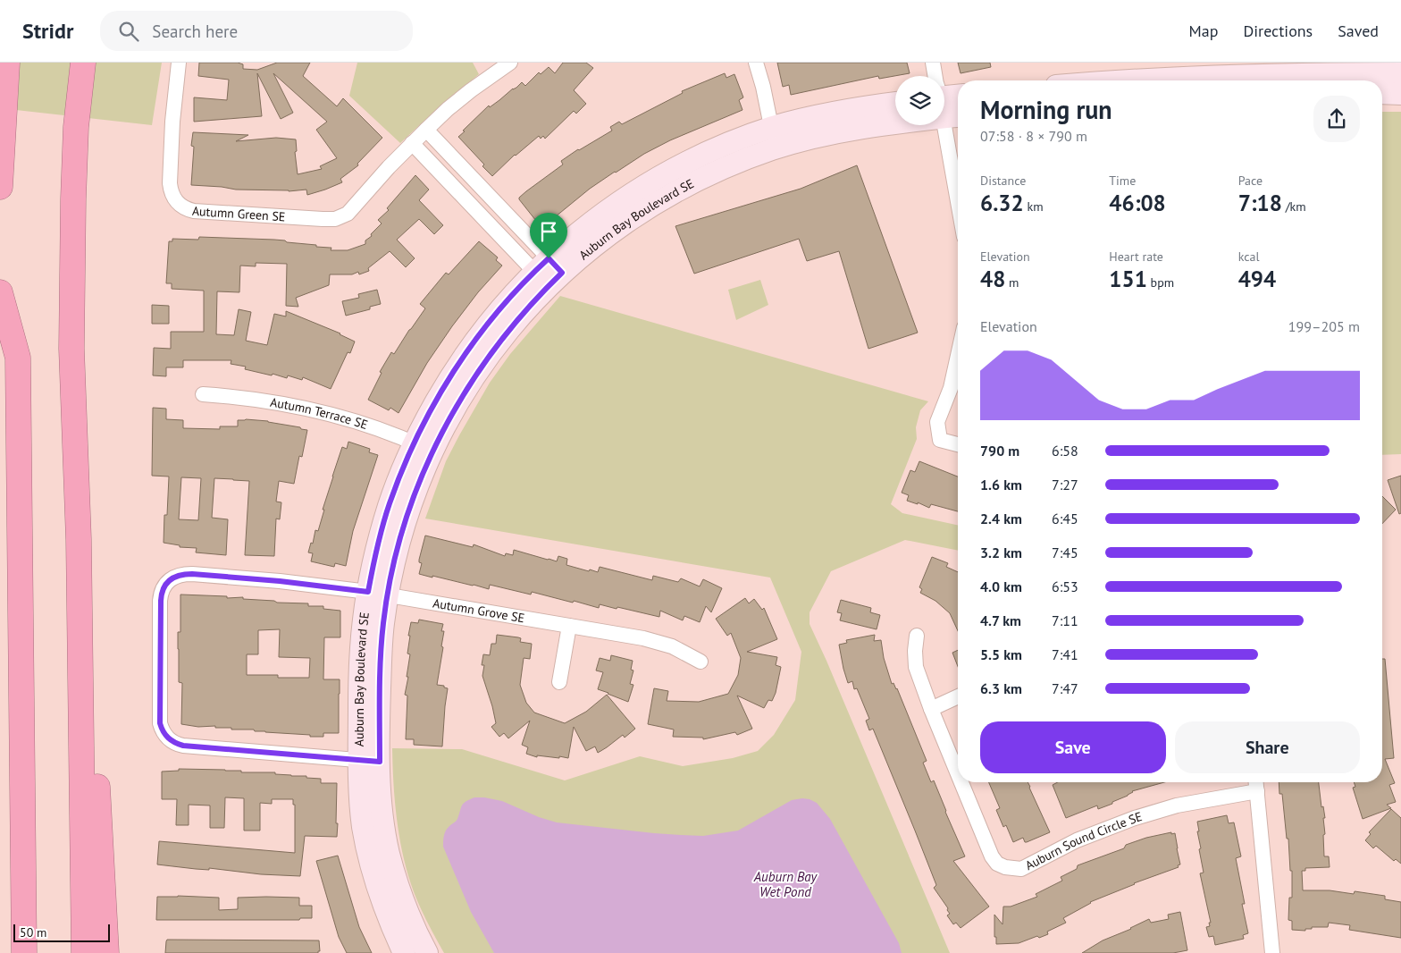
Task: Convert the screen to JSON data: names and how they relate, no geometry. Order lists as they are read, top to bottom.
{
  "streets": {
    "street": [
      "Autumn Green SE",
      "Auburn Bay Boulevard SE",
      "Autumn Terrace SE",
      "Autumn Grove SE",
      "Auburn Sound Circle SE"
    ]
  },
  "crossings": [
    ["Auburn Bay Boulevard SE", "Autumn Terrace SE"],
    ["Auburn Bay Boulevard SE", "Autumn Grove SE"]
  ],
  "water": ["Auburn Bay Wet Pond"],
  "scale_bar": "50 m",
  "page": {
    "header": "Stridr",
    "search": "Search here",
    "nav": ["Map", "Directions", "Saved"],
    "heading": ["Morning run", "07:58 · 8 × 790 m"],
    "stats": [
      ["Distance", "6.32 km"],
      ["Time", "46:08"],
      ["Pace", "7:18 /km"],
      ["Elevation", "48 m"],
      ["Heart rate", "151 bpm"],
      ["kcal", "494"]
    ],
    "chart": ["Elevation", "199–205 m"],
    "list": [
      {
        "name": "790 m",
        "note": "6:58"
      },
      {
        "name": "1.6 km",
        "note": "7:27"
      },
      {
        "name": "2.4 km",
        "note": "6:45"
      },
      {
        "name": "3.2 km",
        "note": "7:45"
      },
      {
        "name": "4.0 km",
        "note": "6:53"
      },
      {
        "name": "4.7 km",
        "note": "7:11"
      },
      {
        "name": "5.5 km",
        "note": "7:41"
      },
      {
        "name": "6.3 km",
        "note": "7:47"
      }
    ],
    "buttons": ["Save", "Share"],
    "scale": "50 m"
  }
}
